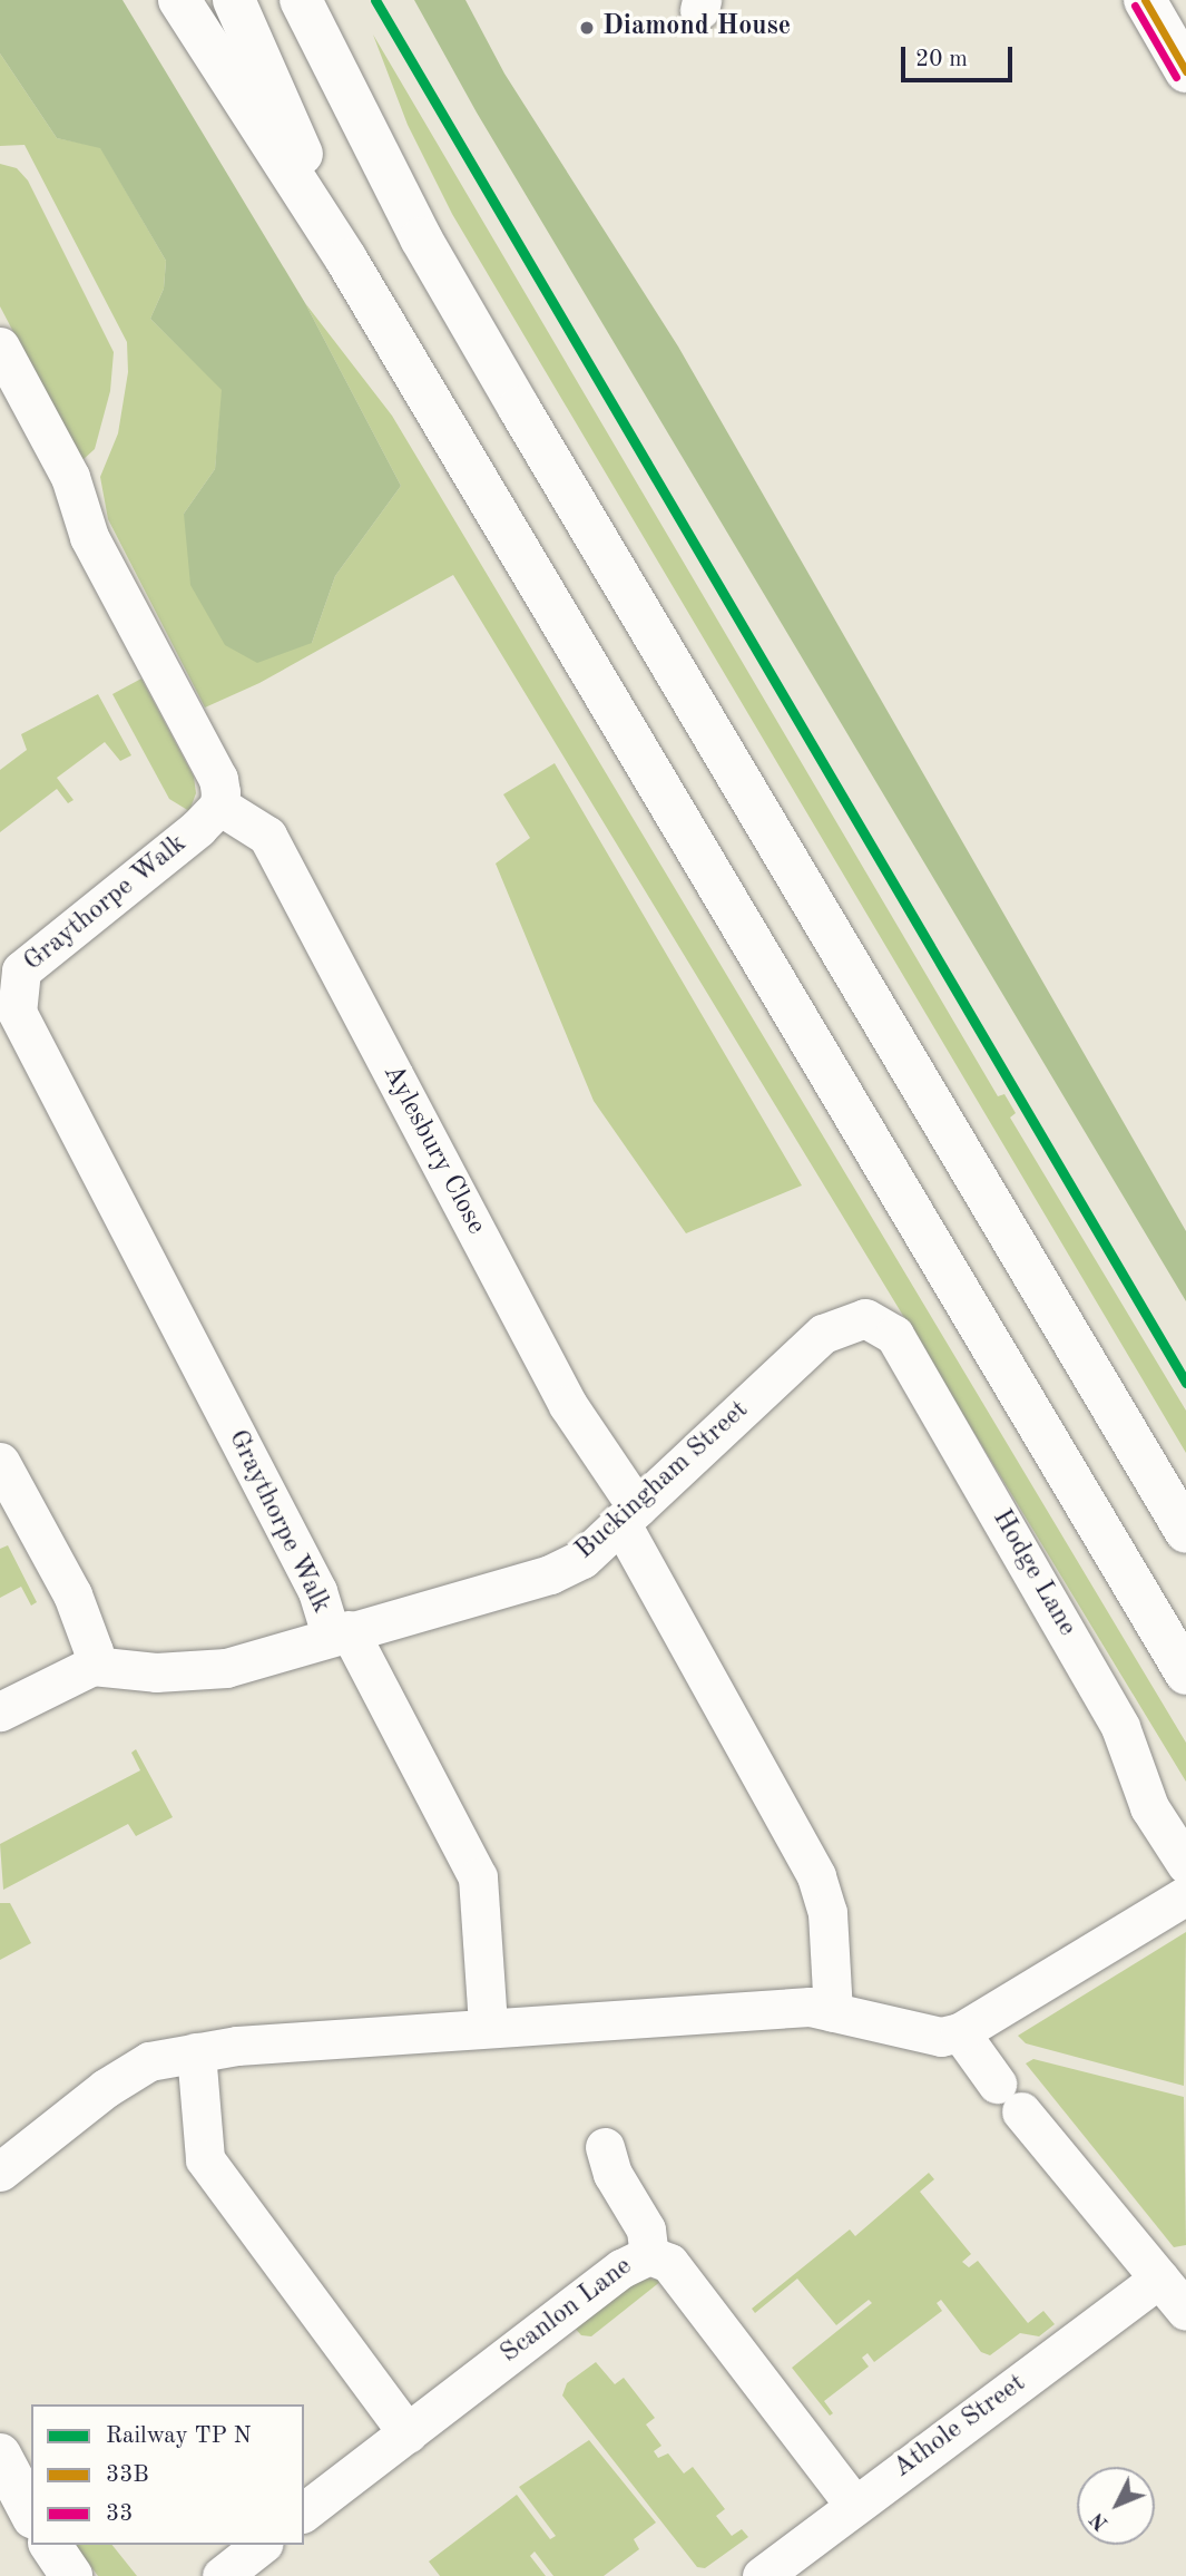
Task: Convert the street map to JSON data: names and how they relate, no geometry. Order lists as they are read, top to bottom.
{
  "streets": {
    "street": [
      "Graythorpe Walk",
      "Aylesbury Close",
      "Buckingham Street",
      "Hodge Lane",
      "Scanlon Lane",
      "Athole Street"
    ]
  },
  "crossings": [
    ["Graythorpe Walk", "Aylesbury Close"],
    ["Graythorpe Walk", "Buckingham Street"],
    ["Aylesbury Close", "Buckingham Street"],
    ["Buckingham Street", "Hodge Lane"],
    ["Scanlon Lane", "Athole Street"]
  ],
  "places": ["Diamond House"],
  "lines": ["transit line 33B", "transit line 33"],
  "legend": ["Railway TP N", "33B", "33"],
  "scale_bar": "20 m",
  "north": "bottom left"
}
